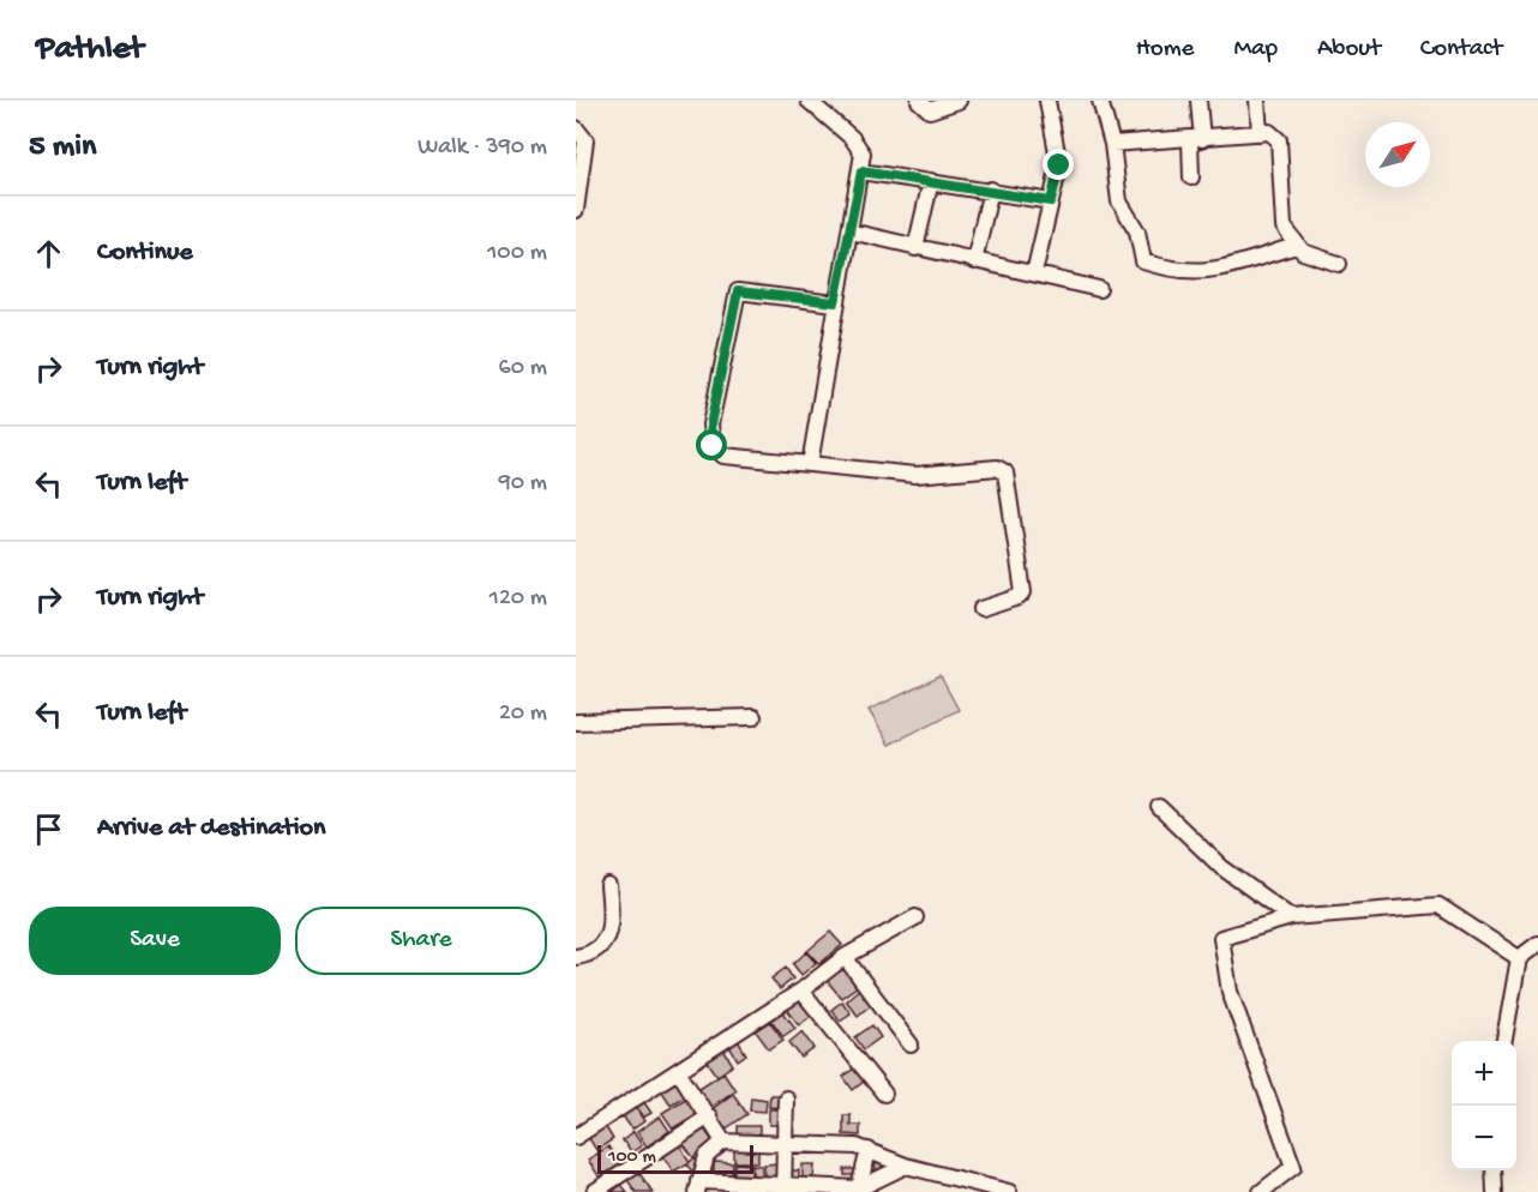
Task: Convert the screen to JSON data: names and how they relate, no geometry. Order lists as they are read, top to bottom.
{
  "scale_bar": "100 m",
  "north": "top right",
  "page": {
    "header": "Pathlet",
    "nav": [
      "Home",
      "Map",
      "About",
      "Contact"
    ],
    "heading": ["5 min", "Walk · 390 m"],
    "list": [
      ["Continue", "100 m"],
      ["Turn right", "60 m"],
      ["Turn left", "90 m"],
      ["Turn right", "120 m"],
      ["Turn left", "20 m"],
      "Arrive at destination"
    ],
    "buttons": ["Save", "Share"],
    "map_buttons": ["+", "−"],
    "scale": "100 m"
  }
}
